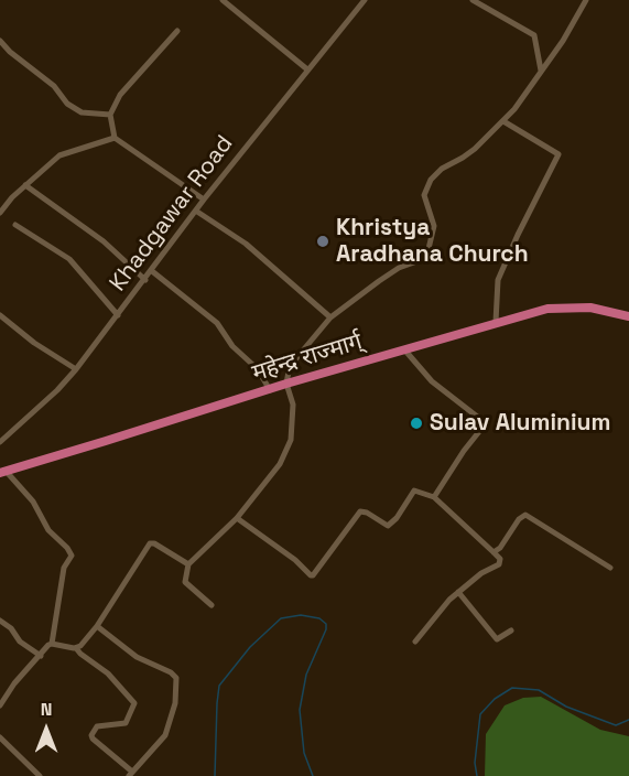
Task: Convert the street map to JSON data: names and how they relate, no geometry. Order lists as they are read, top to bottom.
{
  "streets": {
    "highway": ["महेन्द्र राज्मार्ग्"],
    "street": ["Khadgawar Road"]
  },
  "places": ["Khristya Aradhana Church", "Sulav Aluminium"],
  "north": "top"
}
